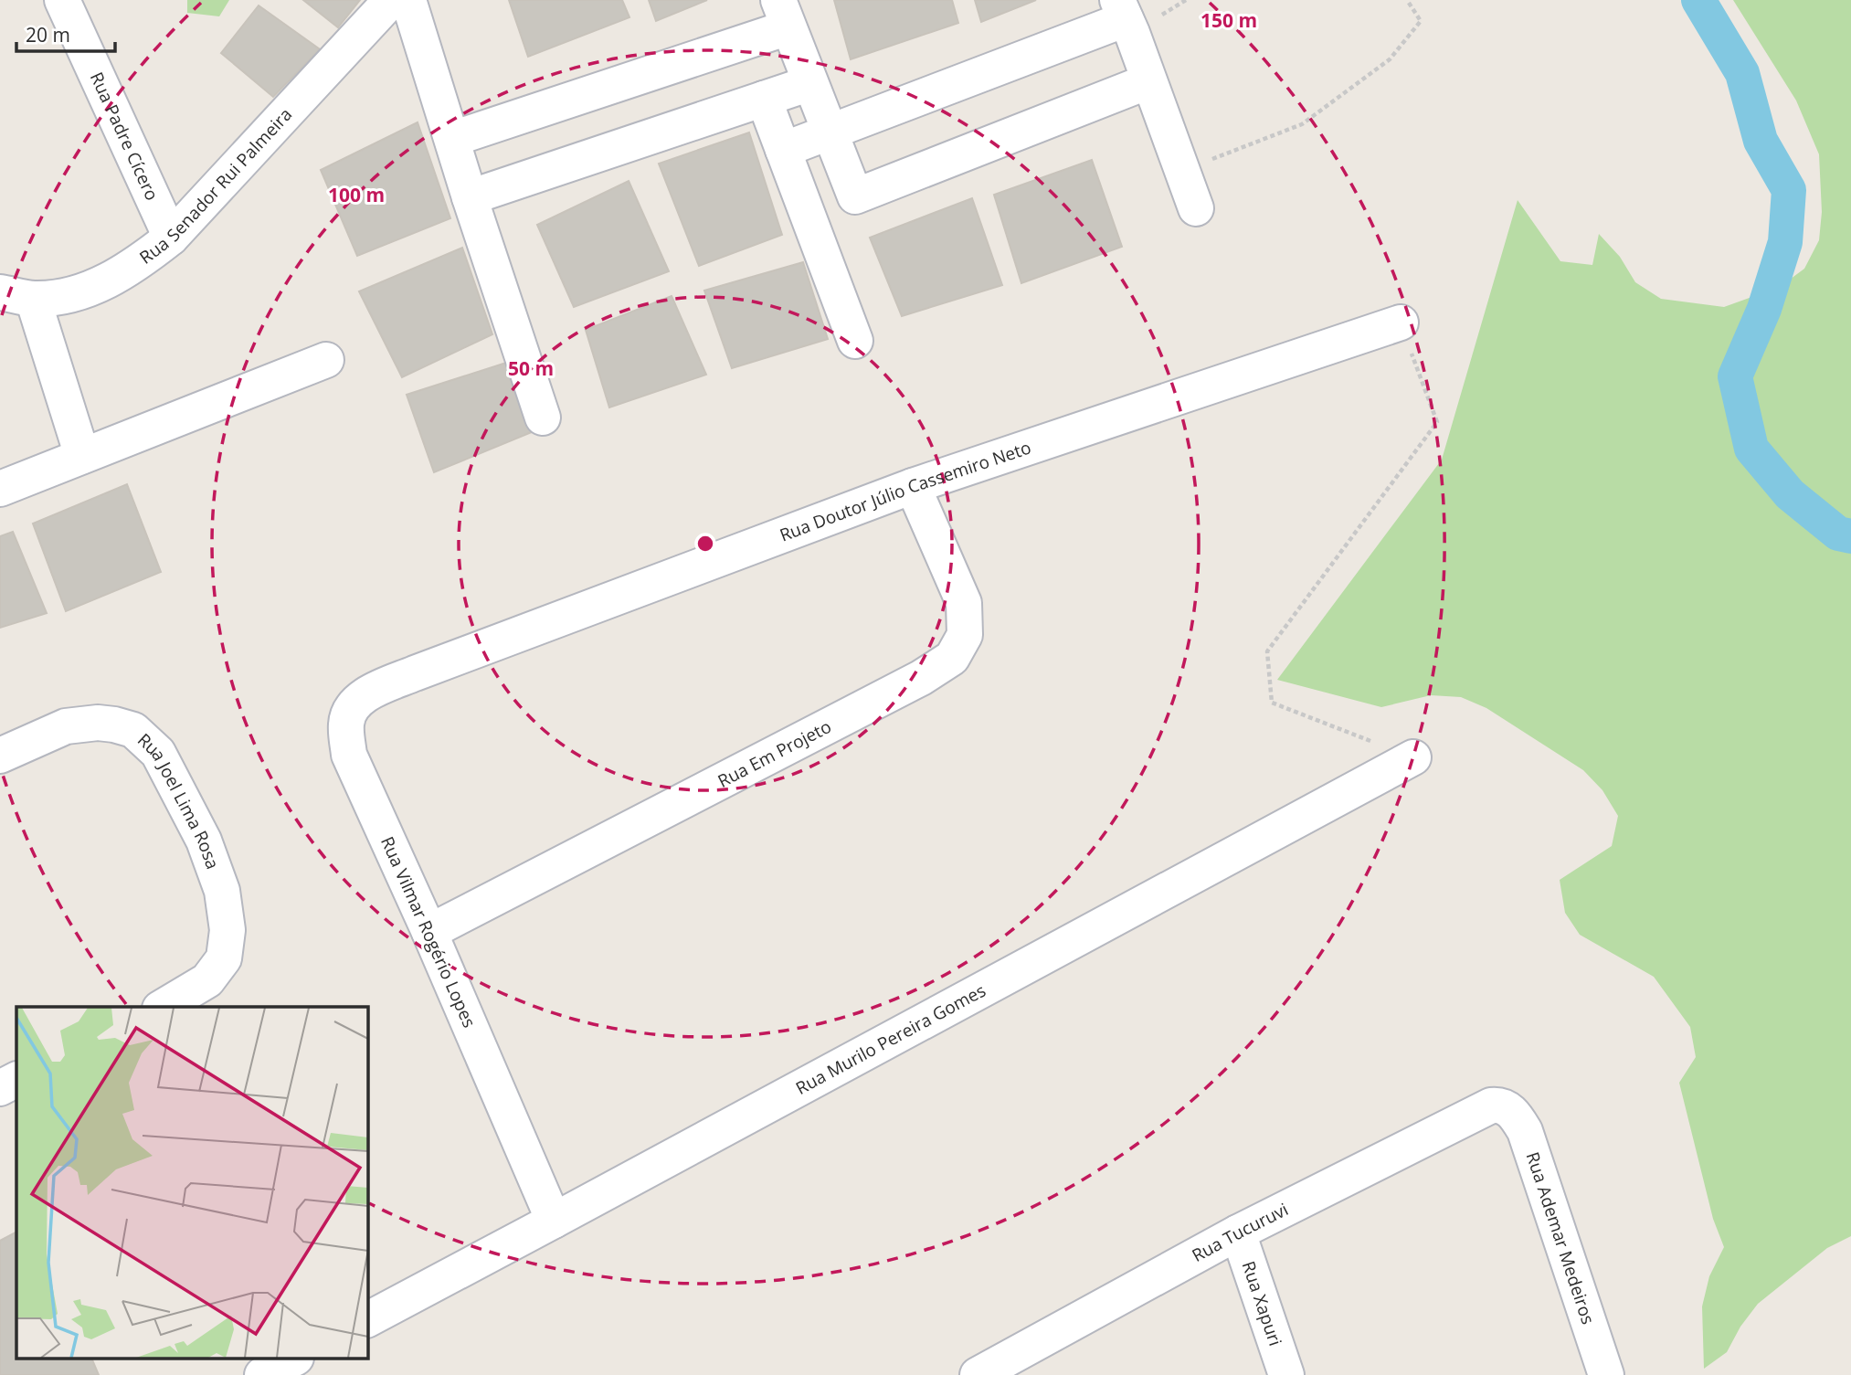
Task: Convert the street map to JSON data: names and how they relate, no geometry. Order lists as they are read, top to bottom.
{
  "streets": {
    "street": [
      "Rua Padre Cícero",
      "Rua Senador Rui Palmeira",
      "Rua Doutor Júlio Cassemiro Neto",
      "Rua Em Projeto",
      "Rua Joel Lima Rosa",
      "Rua Vilmar Rogério Lopes",
      "Rua Murilo Pereira Gomes",
      "Rua Tucuruvi",
      "Rua Ademar Medeiros",
      "Rua Xapuri"
    ]
  },
  "crossings": [
    ["Rua Padre Cícero", "Rua Senador Rui Palmeira"],
    ["Rua Doutor Júlio Cassemiro Neto", "Rua Em Projeto"],
    ["Rua Doutor Júlio Cassemiro Neto", "Rua Vilmar Rogério Lopes"],
    ["Rua Em Projeto", "Rua Vilmar Rogério Lopes"],
    ["Rua Vilmar Rogério Lopes", "Rua Murilo Pereira Gomes"],
    ["Rua Tucuruvi", "Rua Ademar Medeiros"],
    ["Rua Tucuruvi", "Rua Xapuri"]
  ],
  "scale_bar": "20 m",
  "rings": ["150 m", "100 m", "50 m"]
}
